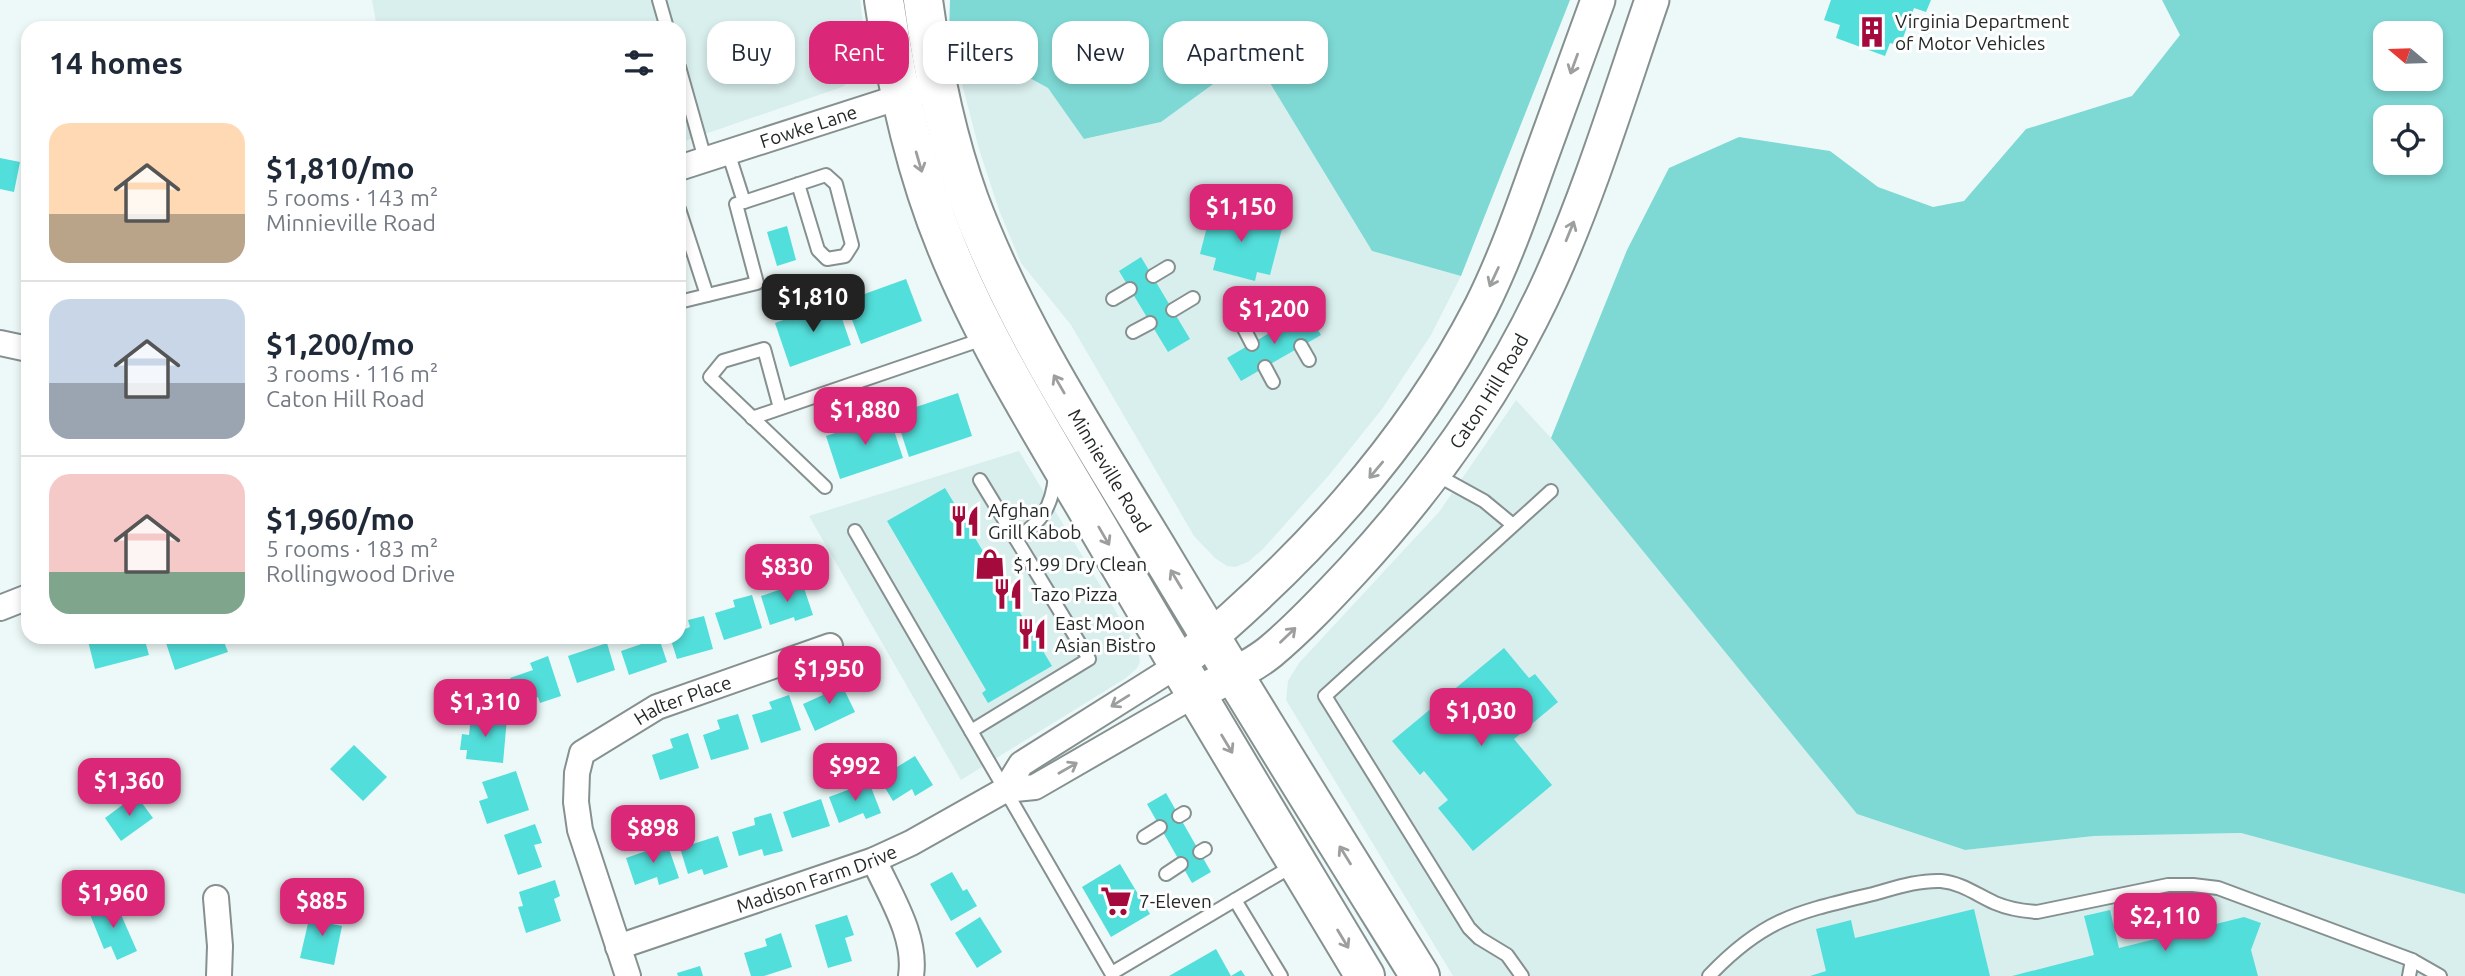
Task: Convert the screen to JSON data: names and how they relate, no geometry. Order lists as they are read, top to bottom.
{
  "streets": {
    "main road": ["Caton Hill Road", "Minnieville Road"],
    "street": ["Fowke Lane", "Halter Place", "Madison Farm Drive"]
  },
  "crossings": [
    ["Fowke Lane", "Minnieville Road"],
    ["Caton Hill Road", "Minnieville Road"],
    ["Caton Hill Road", "Madison Farm Drive"],
    ["Minnieville Road", "Madison Farm Drive"],
    ["Halter Place", "Madison Farm Drive"]
  ],
  "places": {
    "building": ["Virginia Department of Motor Vehicles"],
    "restaurant": ["Afghan Grill Kabob", "Tazo Pizza", "East Moon Asian Bistro"],
    "shop": ["$1.99 Dry Clean"],
    "supermarket": ["7-Eleven"]
  },
  "north": "left",
  "page": {
    "chip": [
      "Buy",
      "Rent",
      "Filters",
      "New",
      "Apartment"
    ],
    "heading": "14 homes",
    "list": [
      {
        "name": "$1,810/mo",
        "note": "5 rooms · 143 m² · Minnieville Road"
      },
      {
        "name": "$1,200/mo",
        "note": "3 rooms · 116 m² · Caton Hill Road"
      },
      {
        "name": "$1,960/mo",
        "note": "5 rooms · 183 m² · Rollingwood Drive"
      }
    ],
    "price": [
      "$1,150",
      "$1,810",
      "$1,200",
      "$1,880",
      "$830",
      "$1,950",
      "$1,310",
      "$1,030",
      "$992",
      "$1,360",
      "$898",
      "$1,960",
      "$885",
      "$2,110"
    ]
  }
}
